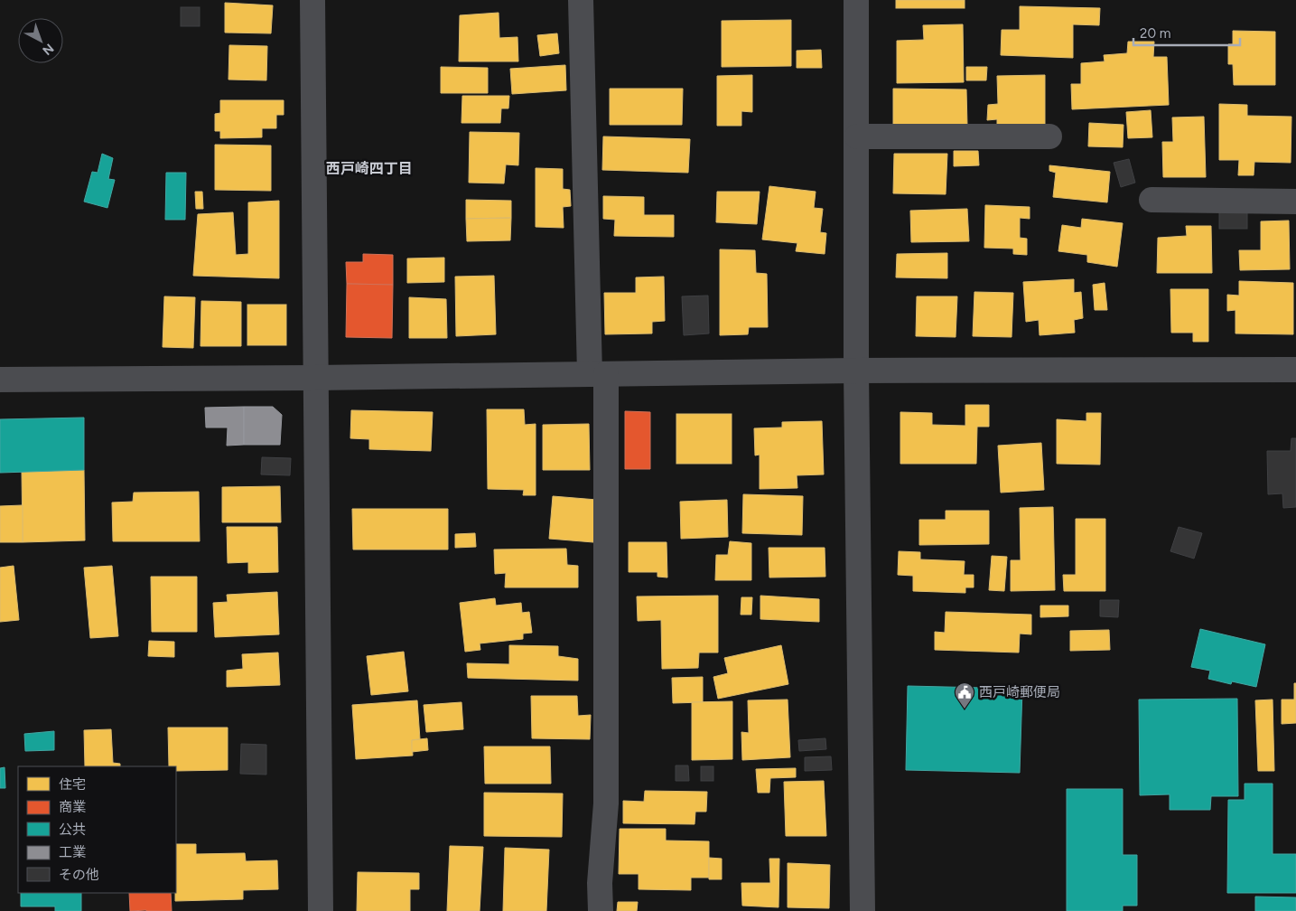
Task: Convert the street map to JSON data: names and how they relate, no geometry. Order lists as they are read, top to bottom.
{
  "districts": ["西戸崎四丁目"],
  "places": {
    "public building": ["西戸崎郵便局"]
  },
  "legend": [
    "住宅",
    "商業",
    "公共",
    "工業",
    "その他"
  ],
  "scale_bar": "20 m",
  "north": "bottom right"
}
